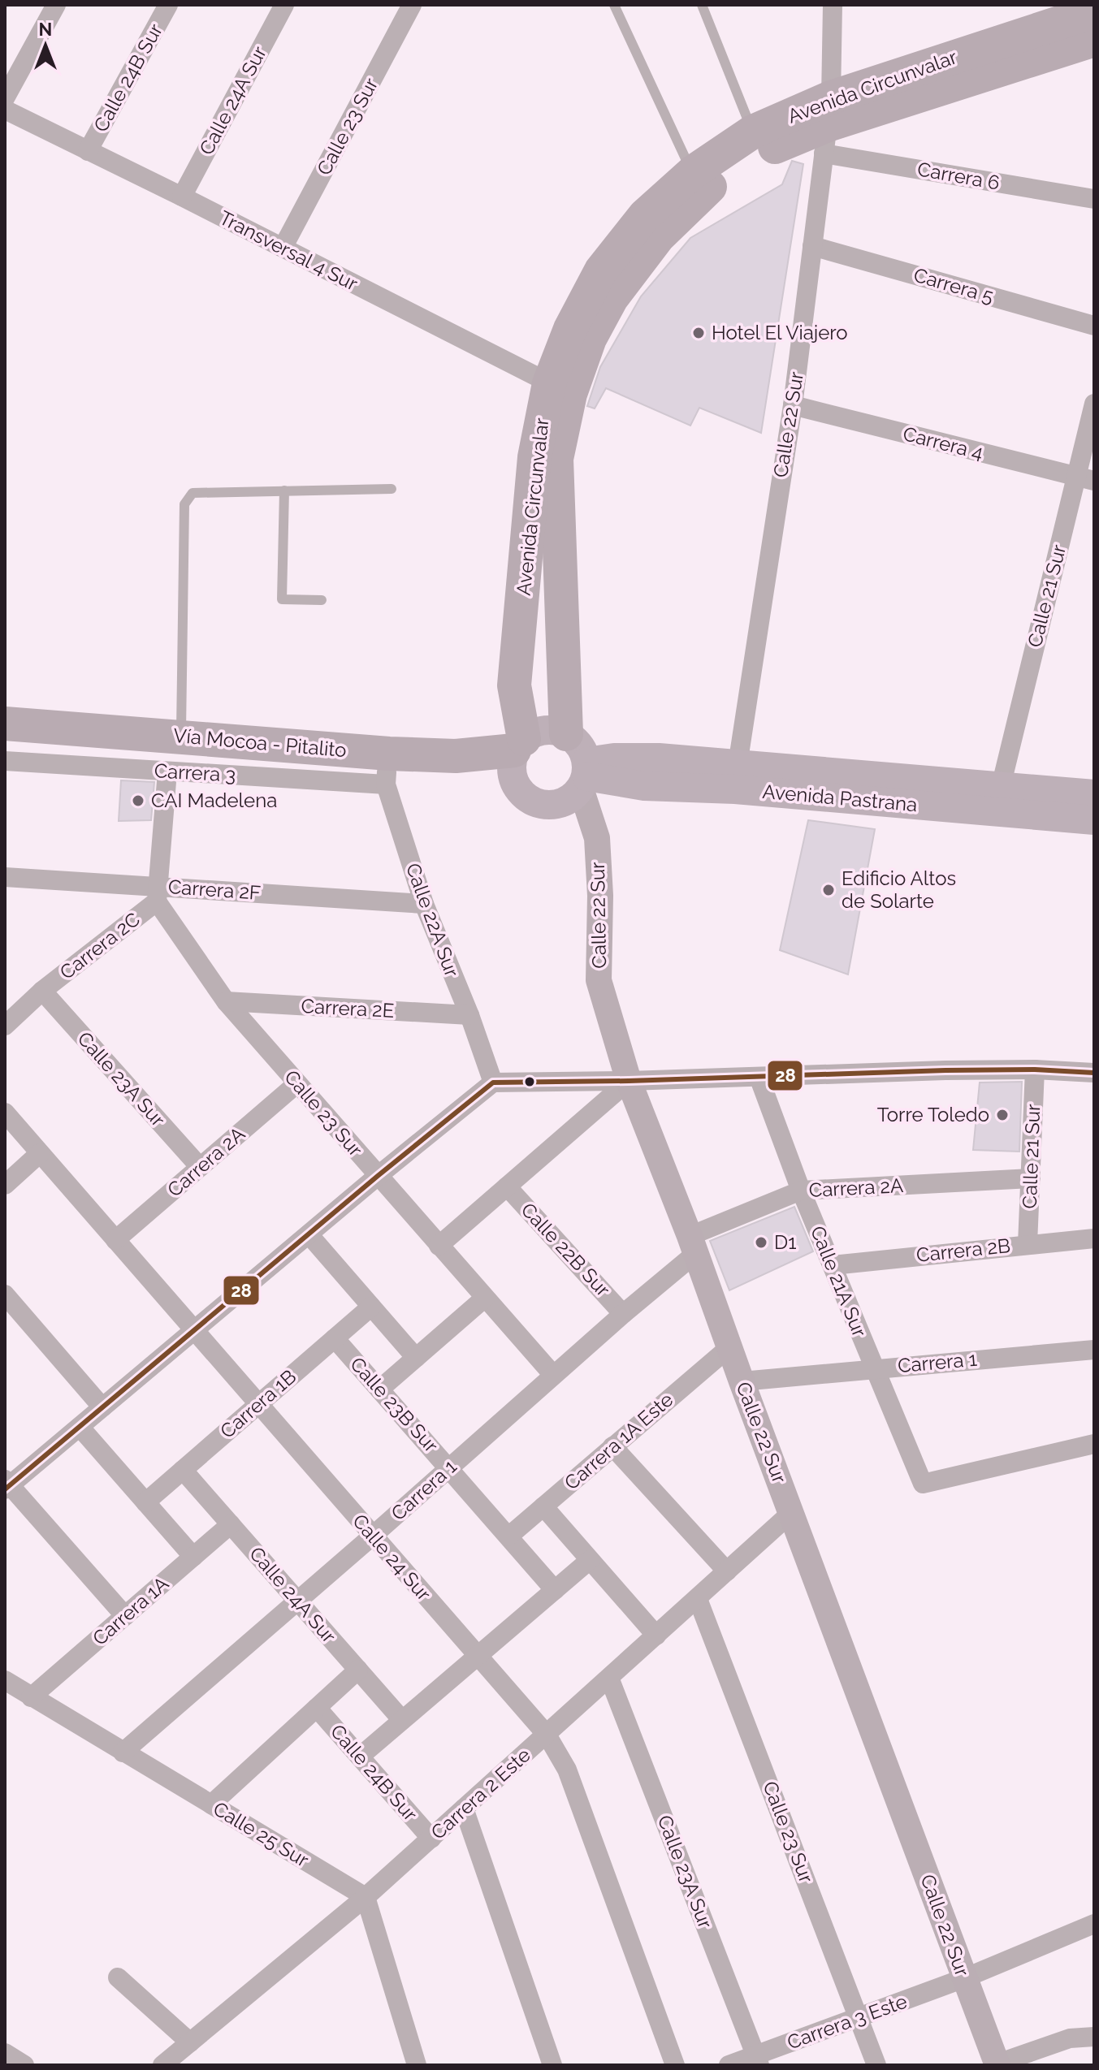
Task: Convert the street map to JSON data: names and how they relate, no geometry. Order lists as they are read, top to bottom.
{
  "streets": {
    "highway": ["Avenida Circunvalar", "Vía Mocoa - Pitalito"],
    "main road": ["Calle 22 Sur", "Avenida Pastrana"],
    "street": [
      "Calle 24B Sur",
      "Calle 24A Sur",
      "Calle 23 Sur",
      "Carrera 6",
      "Transversal 4 Sur",
      "Carrera 5",
      "Carrera 4",
      "Calle 21 Sur",
      "Carrera 3",
      "Carrera 2F",
      "Calle 22A Sur",
      "Carrera 2C",
      "Carrera 2E",
      "Calle 23A Sur",
      "Carrera 2A",
      "Calle 22B Sur",
      "Carrera 2B",
      "Calle 21A Sur",
      "Carrera 1",
      "Carrera 1B",
      "Calle 23B Sur",
      "Carrera 1A Este",
      "Calle 24 Sur",
      "Carrera 1A",
      "Carrera 2 Este",
      "Calle 25 Sur",
      "Carrera 3 Este"
    ]
  },
  "crossings": [
    ["Calle 24B Sur", "Transversal 4 Sur"],
    ["Calle 24B Sur", "Carrera 2 Este"],
    ["Avenida Circunvalar", "Carrera 6"],
    ["Avenida Circunvalar", "Transversal 4 Sur"],
    ["Avenida Circunvalar", "Calle 22 Sur"],
    ["Avenida Circunvalar", "Vía Mocoa - Pitalito"],
    ["Avenida Circunvalar", "Avenida Pastrana"],
    ["Calle 24A Sur", "Transversal 4 Sur"],
    ["Calle 24A Sur", "Carrera 1"],
    ["Calle 24A Sur", "Carrera 1B"],
    ["Calle 24A Sur", "Carrera 1A"],
    ["Calle 23 Sur", "Transversal 4 Sur"],
    ["Calle 23 Sur", "Carrera 2F"],
    ["Calle 23 Sur", "Carrera 2C"],
    ["Calle 23 Sur", "Carrera 2E"],
    ["Calle 23 Sur", "Carrera 2A"],
    ["Calle 23 Sur", "Carrera 1"],
    ["Calle 23 Sur", "Carrera 2 Este"],
    ["Calle 23 Sur", "Carrera 3 Este"],
    ["Carrera 6", "Calle 22 Sur"],
    ["Carrera 5", "Calle 22 Sur"],
    ["Calle 22 Sur", "Carrera 4"],
    ["Calle 22 Sur", "Vía Mocoa - Pitalito"],
    ["Calle 22 Sur", "Avenida Pastrana"],
    ["Calle 22 Sur", "Carrera 2A"],
    ["Calle 22 Sur", "Carrera 1"],
    ["Calle 22 Sur", "Carrera 1A Este"],
    ["Calle 22 Sur", "Carrera 2 Este"],
    ["Calle 22 Sur", "Carrera 3 Este"],
    ["Carrera 4", "Calle 21 Sur"],
    ["Calle 21 Sur", "Avenida Pastrana"],
    ["Calle 21 Sur", "Carrera 2A"],
    ["Calle 21 Sur", "Carrera 2B"],
    ["Vía Mocoa - Pitalito", "Carrera 3"],
    ["Vía Mocoa - Pitalito", "Avenida Pastrana"],
    ["Vía Mocoa - Pitalito", "Calle 22A Sur"],
    ["Carrera 3", "Calle 22A Sur"],
    ["Carrera 2F", "Calle 22A Sur"],
    ["Carrera 2F", "Carrera 2C"],
    ["Calle 22A Sur", "Carrera 2E"],
    ["Carrera 2C", "Calle 23A Sur"],
    ["Calle 23A Sur", "Carrera 2A"],
    ["Calle 23A Sur", "Carrera 2 Este"],
    ["Calle 23A Sur", "Carrera 3 Este"],
    ["Carrera 2A", "Calle 21A Sur"],
    ["Carrera 2A", "Carrera 1"],
    ["Carrera 2A", "Calle 24 Sur"],
    ["Calle 22B Sur", "Carrera 1"],
    ["Carrera 2B", "Calle 21A Sur"],
    ["Calle 21A Sur", "Carrera 1"],
    ["Carrera 1", "Calle 23B Sur"],
    ["Carrera 1", "Calle 24 Sur"],
    ["Carrera 1", "Calle 25 Sur"],
    ["Carrera 1B", "Calle 23B Sur"],
    ["Carrera 1B", "Calle 24 Sur"],
    ["Calle 23B Sur", "Carrera 1A Este"],
    ["Calle 24 Sur", "Carrera 2 Este"],
    ["Carrera 1A", "Calle 25 Sur"],
    ["Carrera 2 Este", "Calle 25 Sur"]
  ],
  "places": [
    "Hotel El Viajero",
    "CAI Madelena",
    "Edificio Altos de Solarte",
    "Torre Toledo",
    "D1"
  ],
  "lines": ["transit line 28"],
  "north": "top"
}
